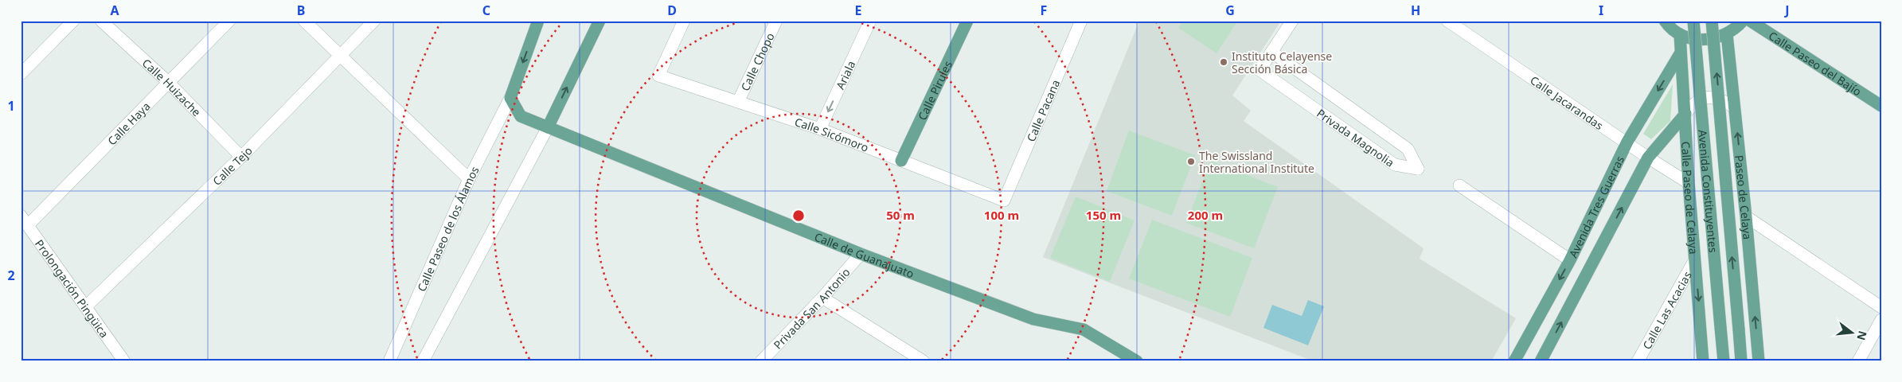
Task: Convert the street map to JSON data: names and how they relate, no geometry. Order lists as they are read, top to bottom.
{
  "streets": {
    "main road": [
      "Calle Paseo del Bajío",
      "Calle Pirules",
      "Avenida Constituyentes",
      "Calle Paseo de Celaya",
      "Paseo de Celaya",
      "Avenida Tres Guerras",
      "Calle Paseo de los Álamos",
      "Calle de Guanajuato"
    ],
    "street": [
      "Calle Chopo",
      "Ariala",
      "Calle Huizache",
      "Calle Jacarandas",
      "Calle Pacana",
      "Calle Haya",
      "Calle Sicómoro",
      "Privada Magnolia",
      "Calle Tejo",
      "Prolongación Pingüica",
      "Privada San Antonio",
      "Calle Las Acacias"
    ]
  },
  "crossings": [
    ["Calle Chopo", "Calle Sicómoro"],
    ["Ariala", "Calle Sicómoro"],
    ["Calle Huizache", "Calle Haya"],
    ["Calle Huizache", "Calle Tejo"],
    ["Calle Pirules", "Calle Sicómoro"],
    ["Calle Jacarandas", "Calle Paseo de Celaya"],
    ["Calle Jacarandas", "Avenida Tres Guerras"],
    ["Calle Pacana", "Calle Sicómoro"],
    ["Calle Haya", "Prolongación Pingüica"],
    ["Calle Tejo", "Prolongación Pingüica"],
    ["Calle Paseo de Celaya", "Avenida Tres Guerras"],
    ["Calle Paseo de Celaya", "Calle Las Acacias"],
    ["Calle de Guanajuato", "Privada San Antonio"]
  ],
  "one_way": ["Ariala", "Paseo de Celaya"],
  "places": ["Instituto Celayense Sección Básica", "The Swissland International Institute"],
  "north": "right",
  "grid": {
    "columns": [
      "A",
      "B",
      "C",
      "D",
      "E",
      "F",
      "G",
      "H",
      "I",
      "J"
    ],
    "rows": ["1", "2"]
  },
  "rings": [
    "50 m",
    "100 m",
    "150 m",
    "200 m"
  ]
}
